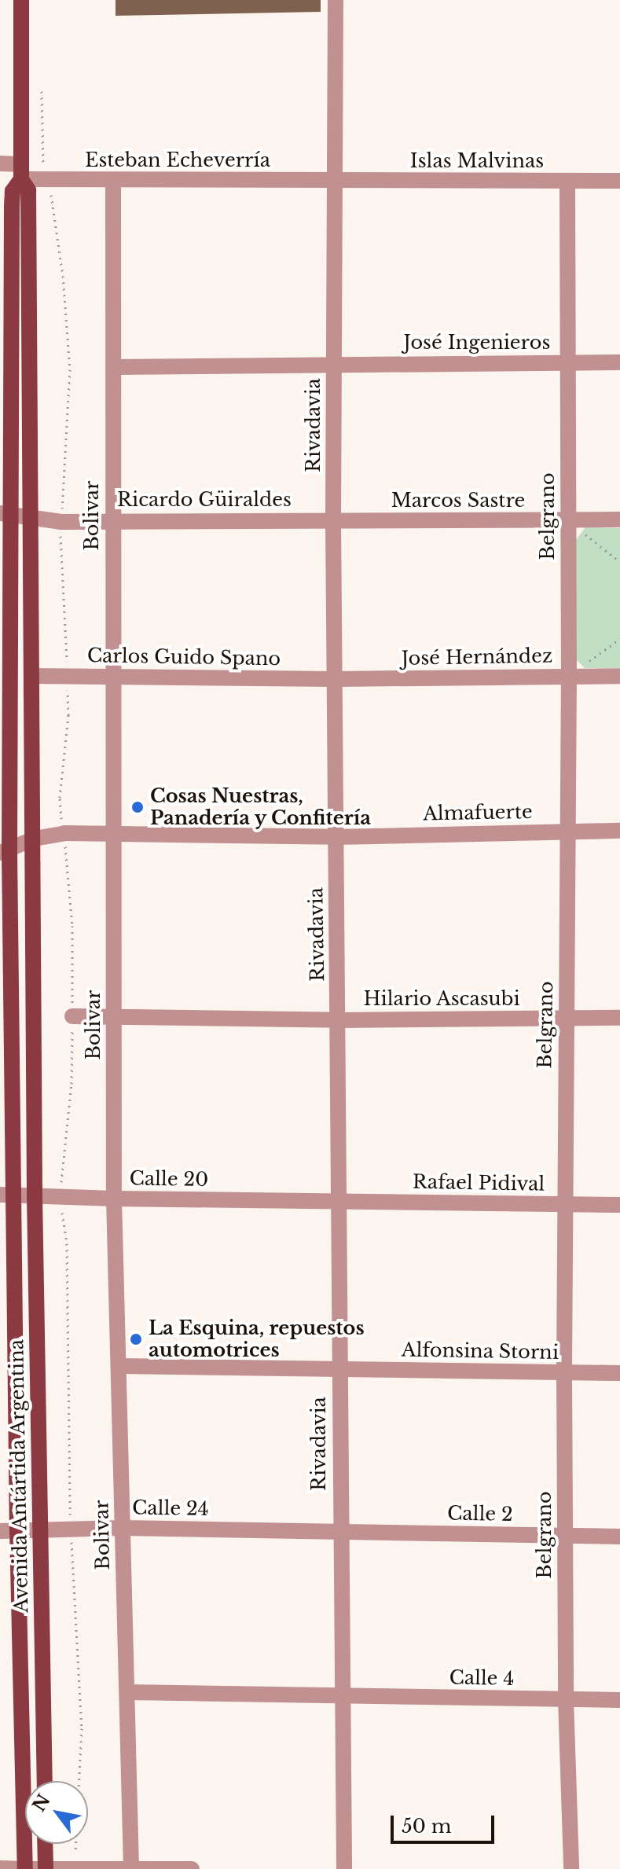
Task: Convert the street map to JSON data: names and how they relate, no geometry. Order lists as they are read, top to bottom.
{
  "streets": {
    "main road": ["Avenida Antártida Argentina"],
    "street": [
      "Esteban Echeverría",
      "Islas Malvinas",
      "José Ingenieros",
      "Rivadavia",
      "Ricardo Güiraldes",
      "Marcos Sastre",
      "Bolivar",
      "Belgrano",
      "Carlos Guido Spano",
      "José Hernández",
      "Almafuerte",
      "Hilario Ascasubi",
      "Calle 20",
      "Rafael Pidival",
      "Alfonsina Storni",
      "Calle 24",
      "Calle 2",
      "Calle 4"
    ]
  },
  "crossings": [
    ["Esteban Echeverría", "Islas Malvinas"],
    ["Esteban Echeverría", "Rivadavia"],
    ["Esteban Echeverría", "Bolivar"],
    ["Esteban Echeverría", "Avenida Antártida Argentina"],
    ["Islas Malvinas", "Rivadavia"],
    ["Islas Malvinas", "Belgrano"],
    ["José Ingenieros", "Rivadavia"],
    ["José Ingenieros", "Bolivar"],
    ["José Ingenieros", "Belgrano"],
    ["Rivadavia", "Ricardo Güiraldes"],
    ["Rivadavia", "Marcos Sastre"],
    ["Rivadavia", "Carlos Guido Spano"],
    ["Rivadavia", "José Hernández"],
    ["Rivadavia", "Almafuerte"],
    ["Rivadavia", "Hilario Ascasubi"],
    ["Rivadavia", "Calle 20"],
    ["Rivadavia", "Rafael Pidival"],
    ["Rivadavia", "Alfonsina Storni"],
    ["Rivadavia", "Calle 24"],
    ["Rivadavia", "Calle 2"],
    ["Rivadavia", "Calle 4"],
    ["Ricardo Güiraldes", "Marcos Sastre"],
    ["Ricardo Güiraldes", "Bolivar"],
    ["Ricardo Güiraldes", "Avenida Antártida Argentina"],
    ["Marcos Sastre", "Belgrano"],
    ["Bolivar", "Carlos Guido Spano"],
    ["Bolivar", "Almafuerte"],
    ["Bolivar", "Hilario Ascasubi"],
    ["Bolivar", "Calle 20"],
    ["Bolivar", "Alfonsina Storni"],
    ["Bolivar", "Calle 24"],
    ["Bolivar", "Calle 4"],
    ["Belgrano", "José Hernández"],
    ["Belgrano", "Almafuerte"],
    ["Belgrano", "Hilario Ascasubi"],
    ["Belgrano", "Rafael Pidival"],
    ["Belgrano", "Alfonsina Storni"],
    ["Belgrano", "Calle 2"],
    ["Belgrano", "Calle 4"],
    ["Carlos Guido Spano", "José Hernández"],
    ["Carlos Guido Spano", "Avenida Antártida Argentina"],
    ["Almafuerte", "Avenida Antártida Argentina"],
    ["Calle 20", "Rafael Pidival"],
    ["Calle 20", "Avenida Antártida Argentina"],
    ["Avenida Antártida Argentina", "Calle 24"],
    ["Calle 24", "Calle 2"]
  ],
  "places": ["Cosas Nuestras, Panadería y Confitería", "La Esquina, repuestos automotrices"],
  "scale_bar": "50 m",
  "north": "top left"
}
